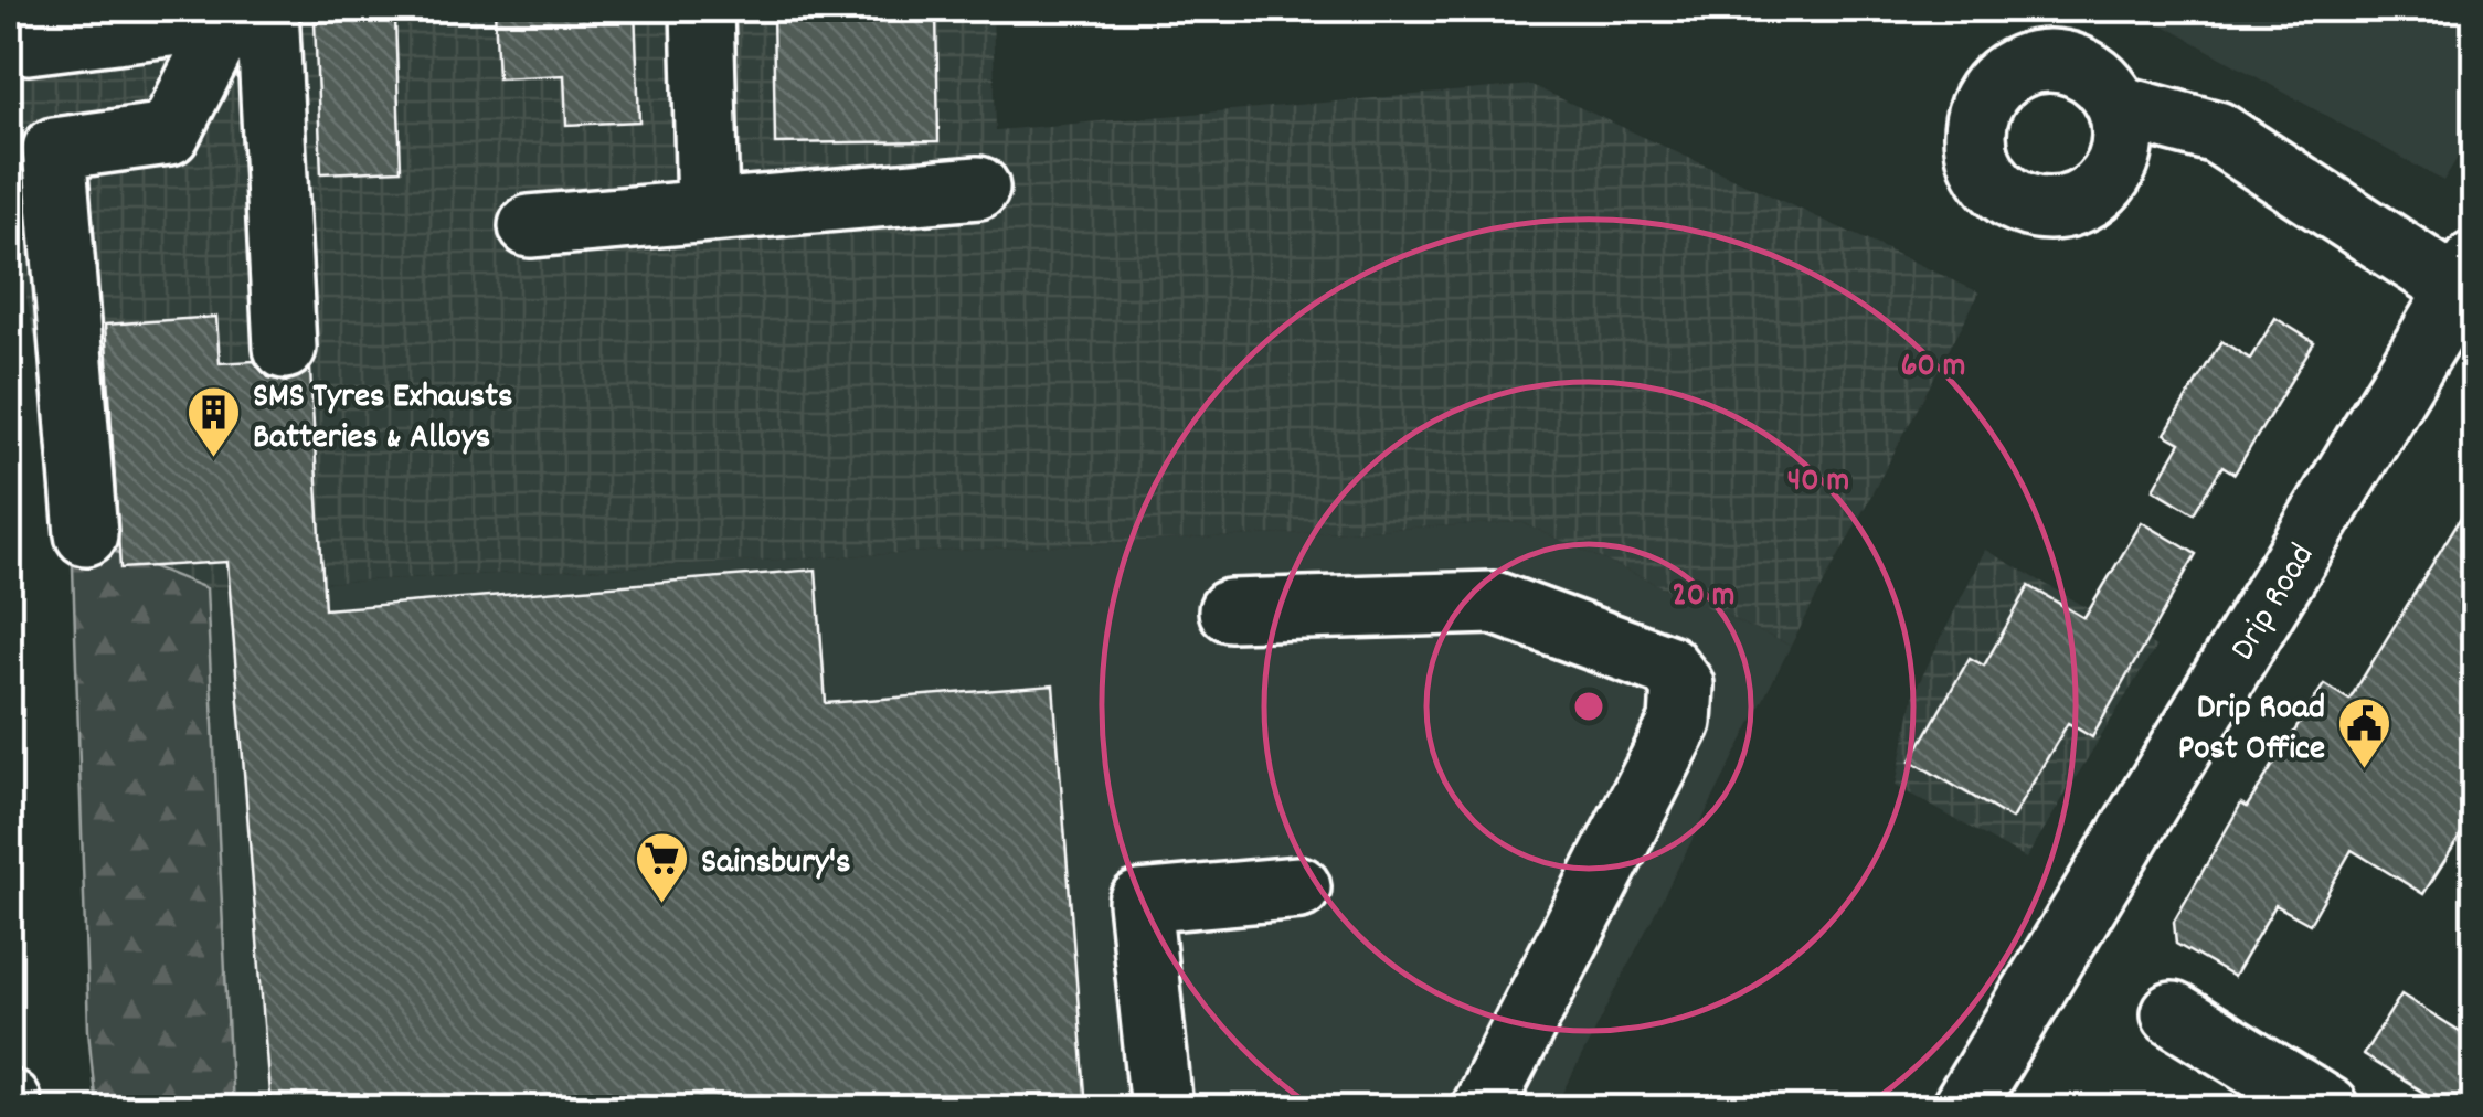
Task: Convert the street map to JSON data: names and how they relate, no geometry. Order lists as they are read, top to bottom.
{
  "streets": {
    "street": ["Drip Road"]
  },
  "places": {
    "building": ["SMS Tyres Exhausts Batteries & Alloys"],
    "public building": ["Drip Road Post Office"],
    "supermarket": ["Sainsbury's"]
  },
  "rings": ["60 m", "40 m", "20 m"]
}
